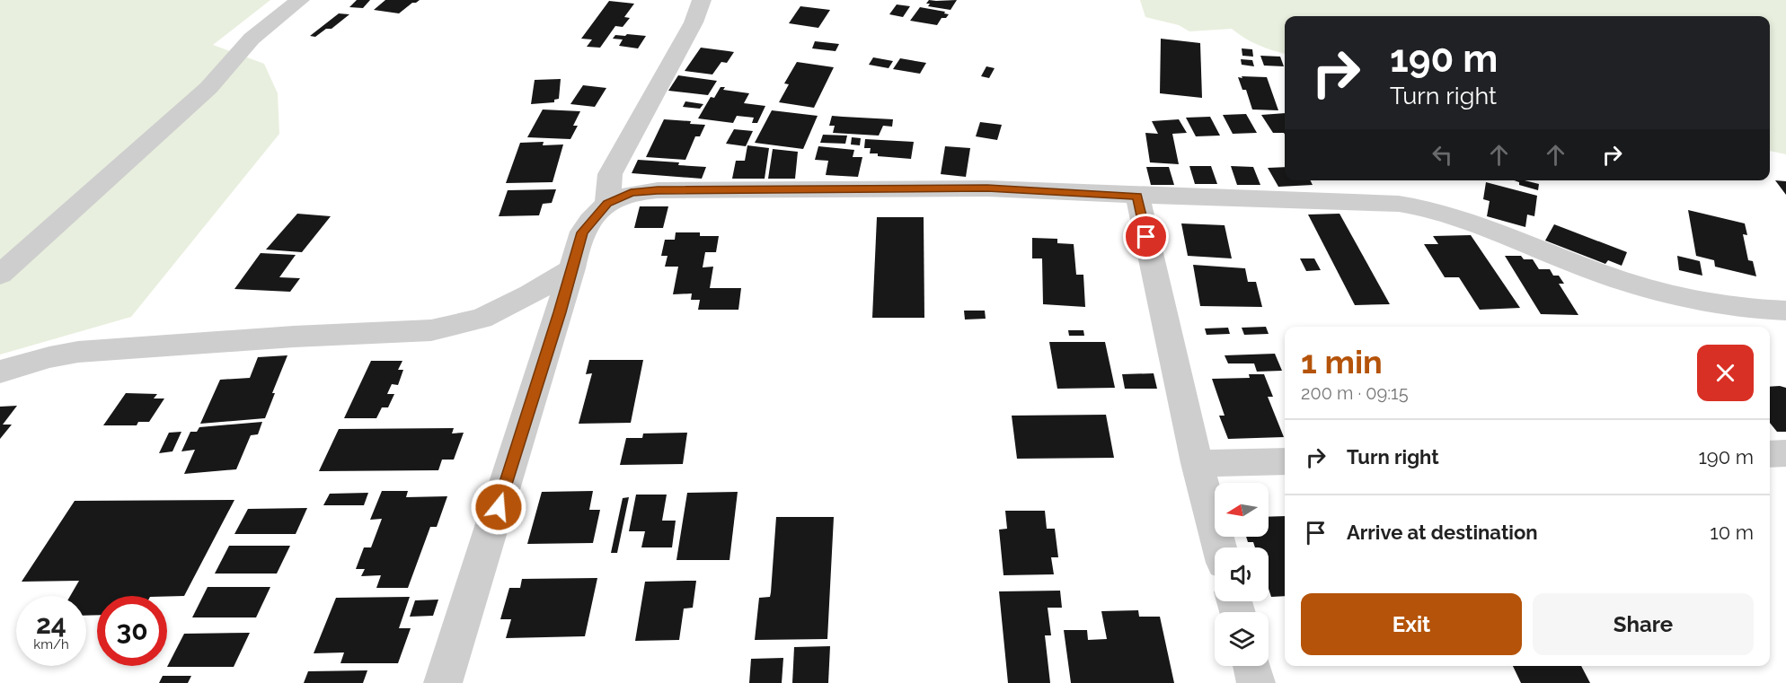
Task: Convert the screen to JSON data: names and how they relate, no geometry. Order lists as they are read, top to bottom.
{
  "north": "left",
  "page": {
    "turn": ["190 m", "Turn right"],
    "heading": ["1 min", "200 m · 09:15"],
    "list": [
      {
        "name": "Turn right",
        "value": "190 m"
      },
      {
        "name": "Arrive at destination",
        "value": "10 m"
      }
    ],
    "buttons": ["Exit", "Share"],
    "speed": "24 km/h",
    "limit": "30"
  }
}
